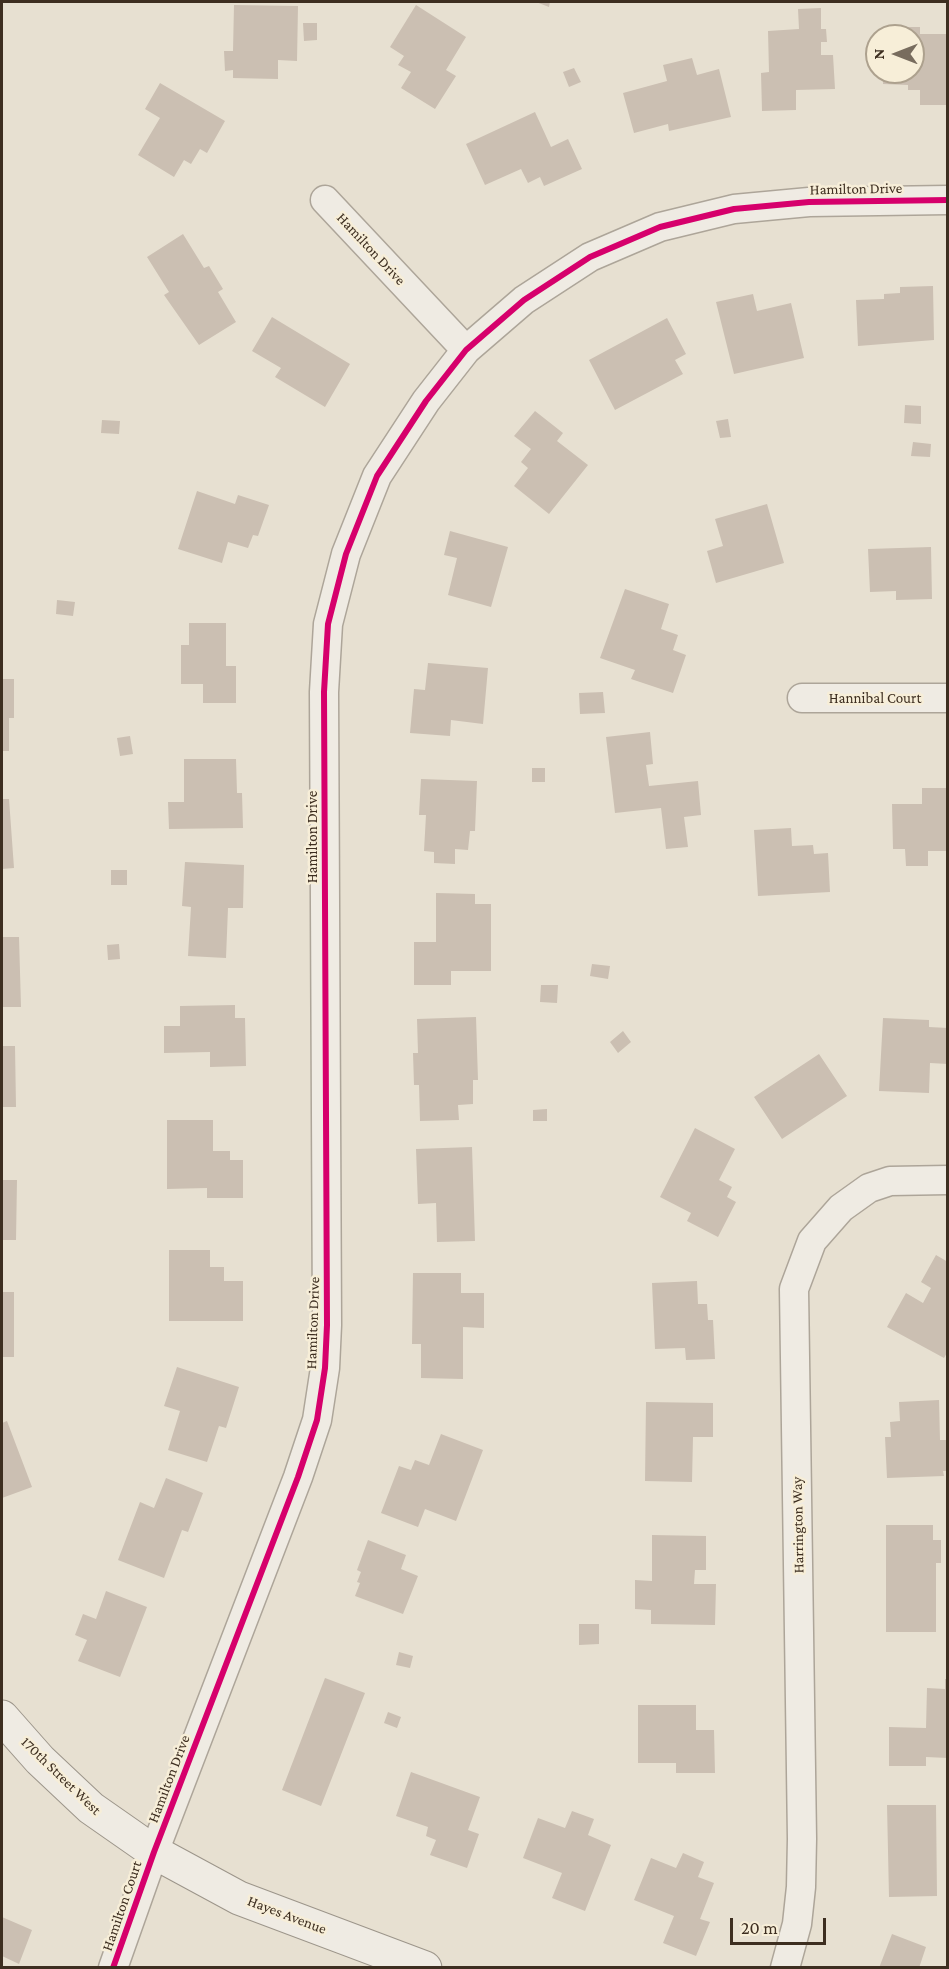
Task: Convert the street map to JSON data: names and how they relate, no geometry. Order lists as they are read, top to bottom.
{
  "streets": {
    "street": [
      "Hamilton Drive",
      "Hannibal Court",
      "Harrington Way",
      "170th Street West",
      "Hamilton Court",
      "Hayes Avenue"
    ]
  },
  "crossings": [
    ["Hamilton Drive", "170th Street West"],
    ["Hamilton Drive", "Hamilton Court"],
    ["Hamilton Drive", "Hayes Avenue"],
    ["170th Street West", "Hamilton Court"],
    ["170th Street West", "Hayes Avenue"],
    ["Hamilton Court", "Hayes Avenue"]
  ],
  "scale_bar": "20 m",
  "north": "left"
}
